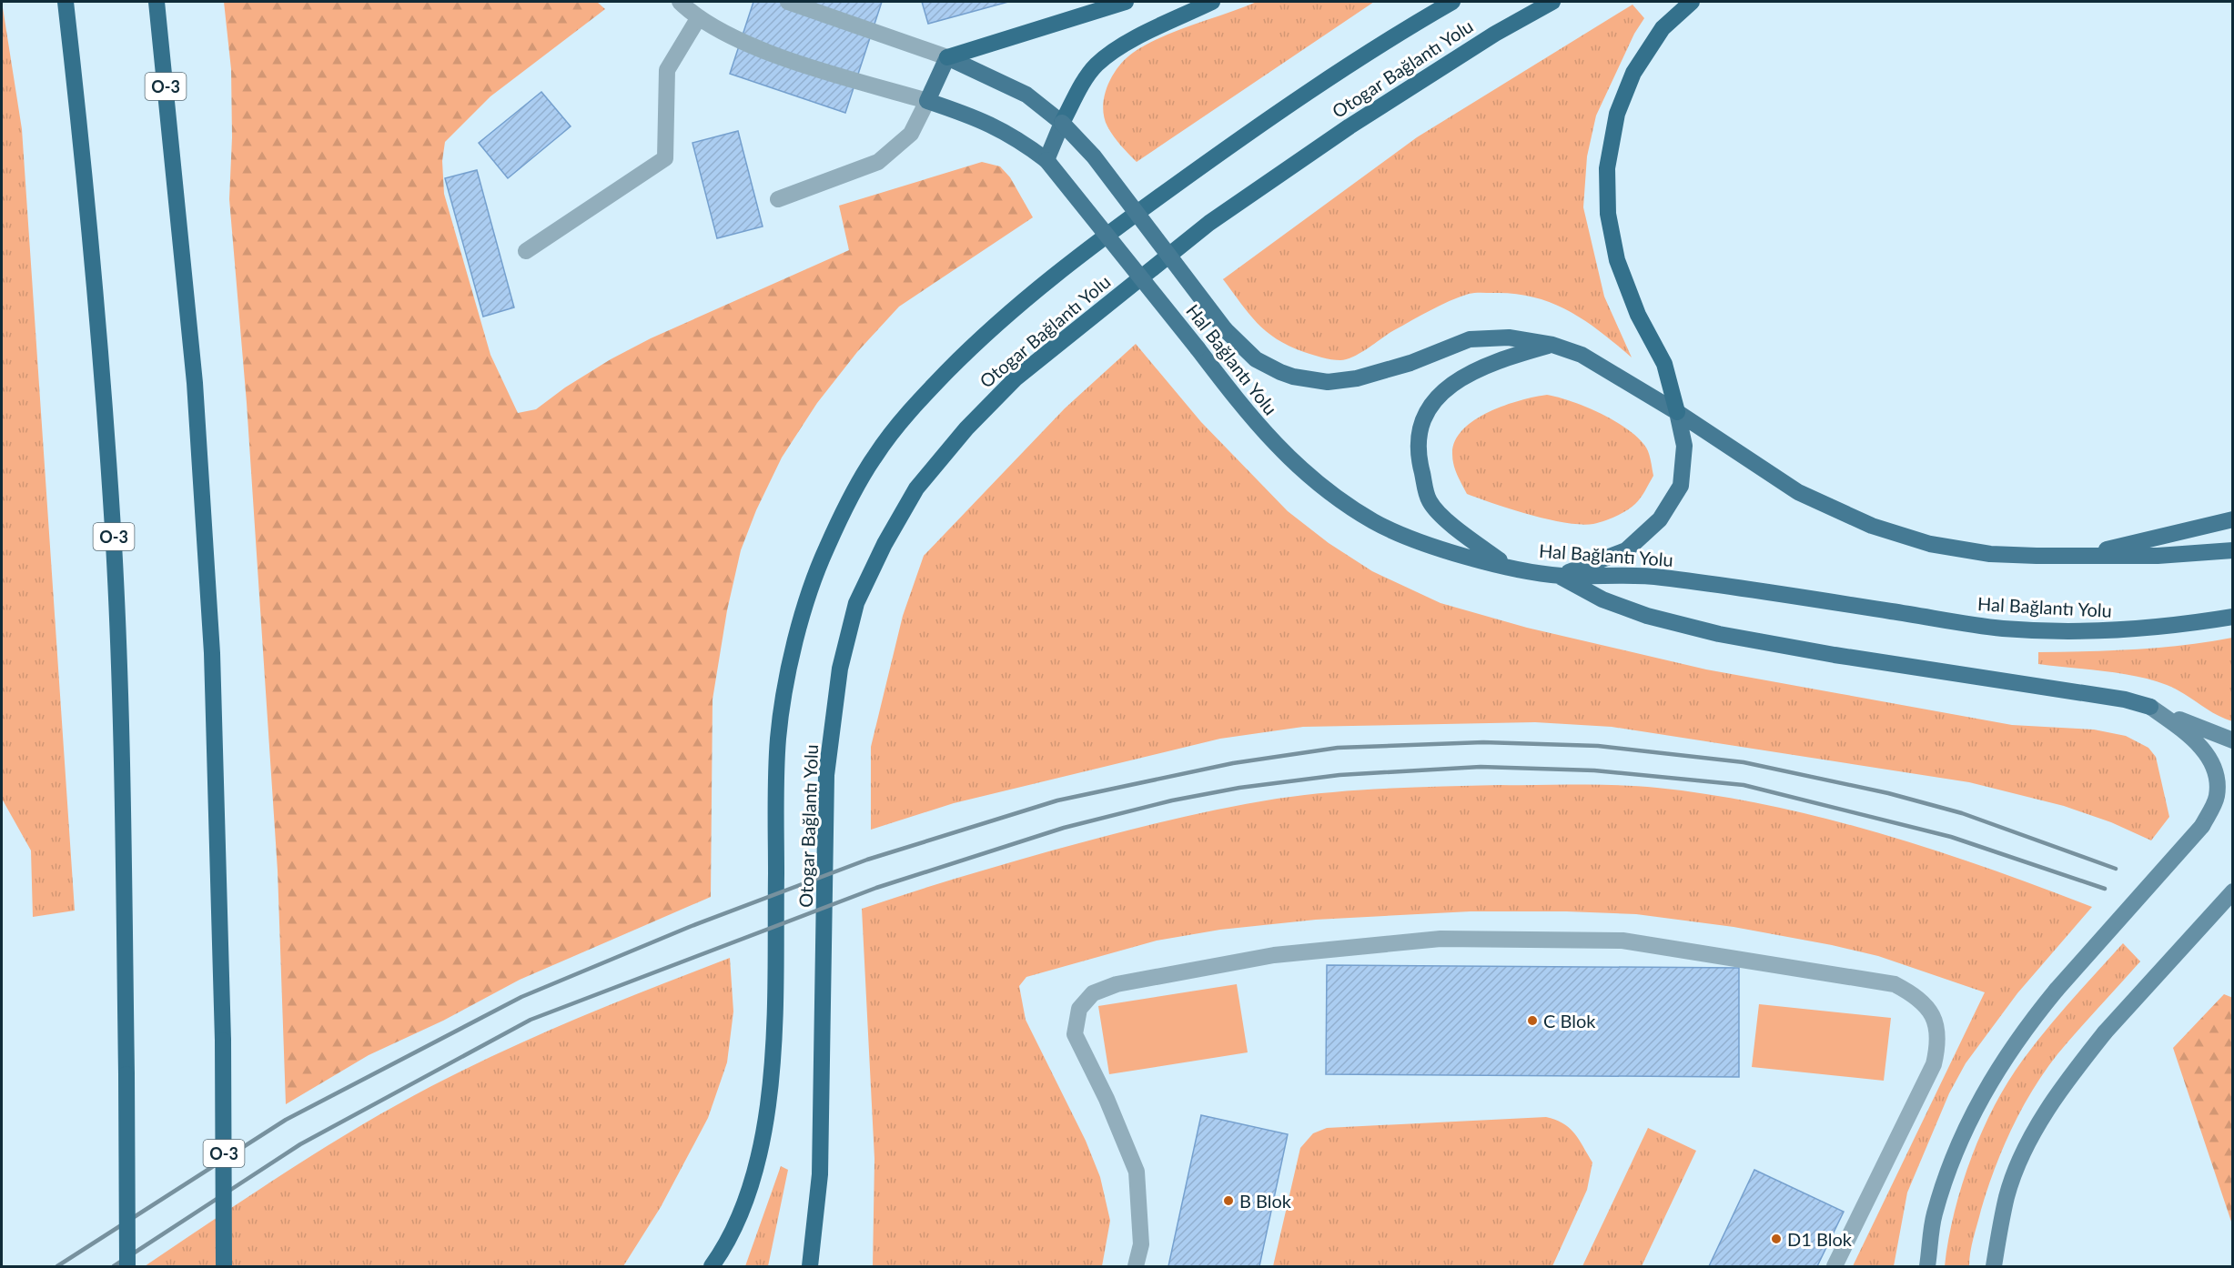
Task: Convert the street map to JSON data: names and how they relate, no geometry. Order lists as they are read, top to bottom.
{
  "streets": {
    "highway": ["Otogar Bağlantı Yolu", "O-3"],
    "main road": ["Hal Bağlantı Yolu"]
  },
  "places": ["C Blok", "B Blok", "D1 Blok"]
}
